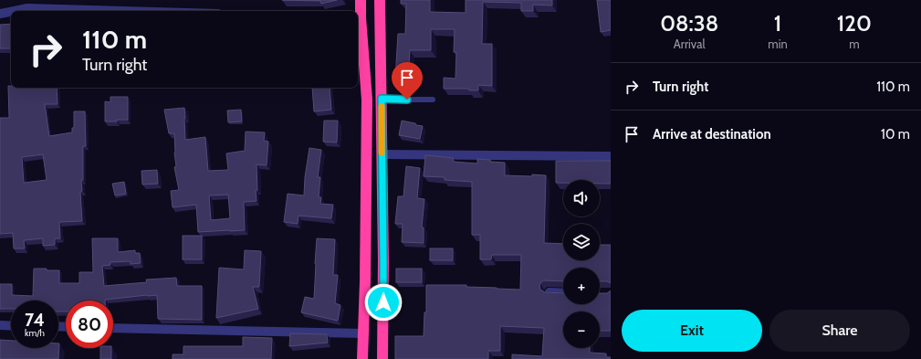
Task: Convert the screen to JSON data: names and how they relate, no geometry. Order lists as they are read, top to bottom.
{
  "page": {
    "eta": [
      "08:38",
      "Arrival",
      "1",
      "min",
      "120",
      "m"
    ],
    "turn": ["110 m", "Turn right"],
    "list": [
      {
        "name": "Turn right",
        "value": "110 m"
      },
      {
        "name": "Arrive at destination",
        "value": "10 m"
      }
    ],
    "map_buttons": ["+", "−"],
    "speed": "74 km/h",
    "limit": "80",
    "buttons": ["Exit", "Share"]
  }
}
